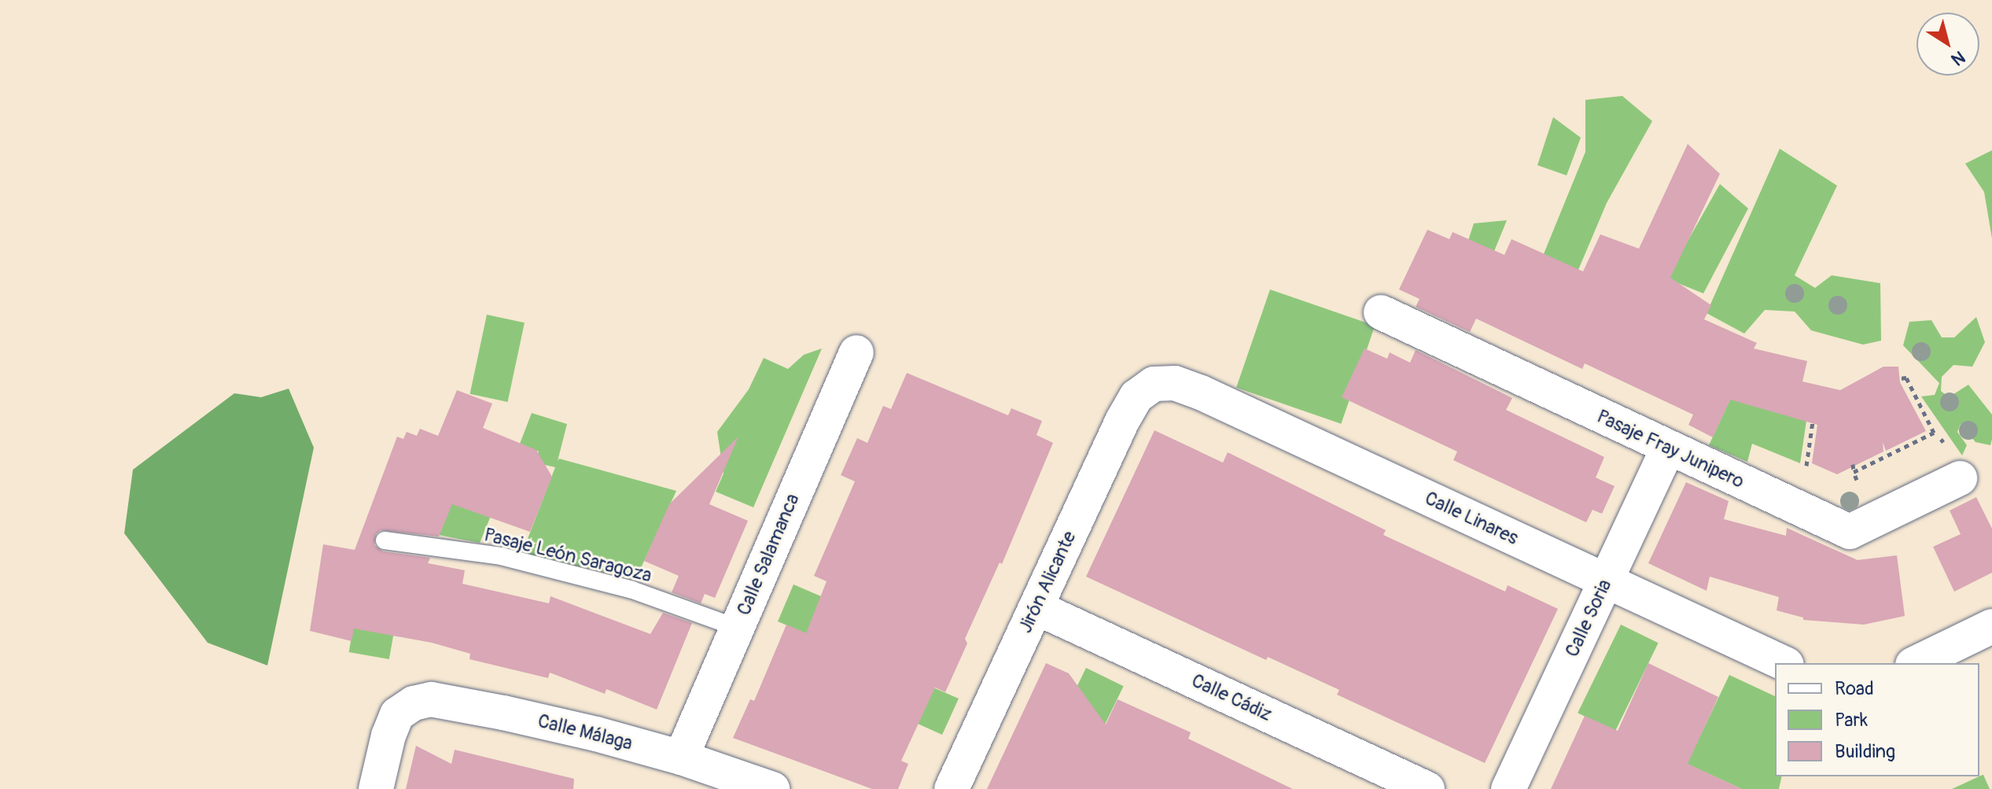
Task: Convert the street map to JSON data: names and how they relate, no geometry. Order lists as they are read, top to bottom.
{
  "streets": {
    "street": [
      "Pasaje Fray Junipero",
      "Calle Linares",
      "Calle Salamanca",
      "Jirón Alicante",
      "Calle Soria",
      "Calle Cádiz",
      "Calle Málaga"
    ],
    "lane": ["Pasaje León Saragoza"]
  },
  "crossings": [
    ["Pasaje Fray Junipero", "Calle Soria"],
    ["Calle Linares", "Jirón Alicante"],
    ["Calle Linares", "Calle Soria"],
    ["Calle Salamanca", "Pasaje León Saragoza"],
    ["Calle Salamanca", "Calle Málaga"],
    ["Jirón Alicante", "Calle Cádiz"]
  ],
  "legend": ["Road", "Park", "Building"],
  "north": "bottom right"
}
